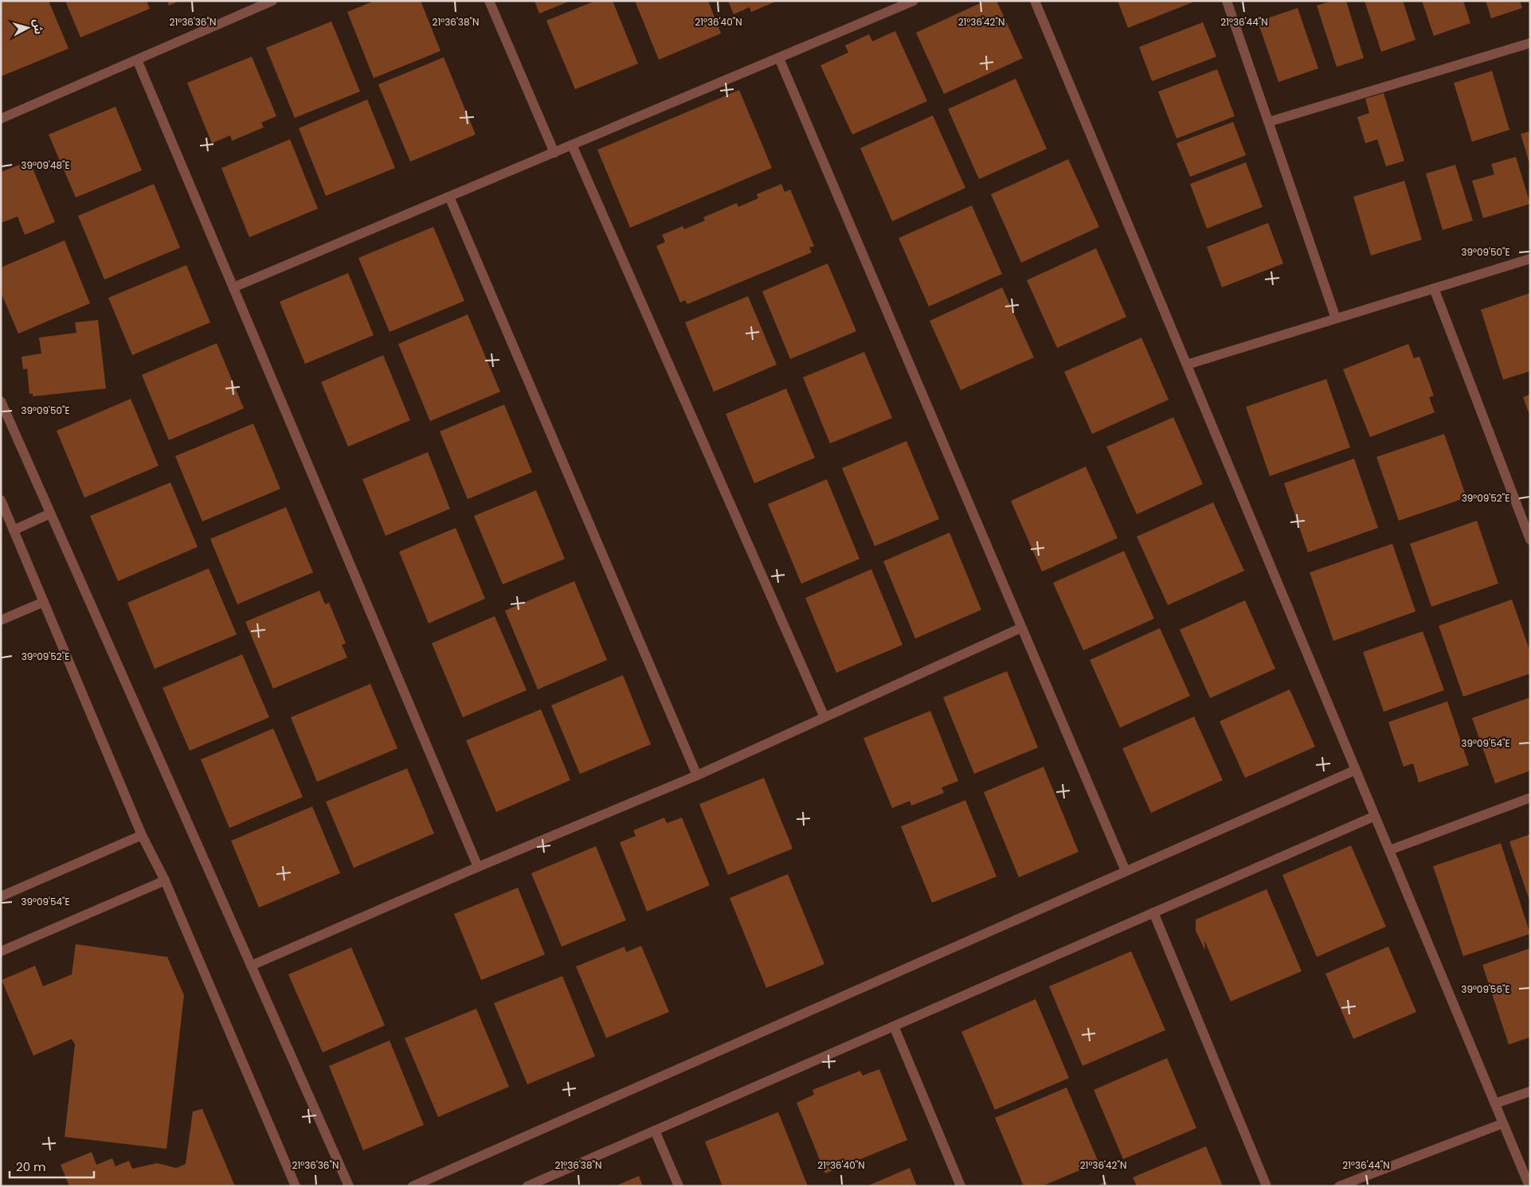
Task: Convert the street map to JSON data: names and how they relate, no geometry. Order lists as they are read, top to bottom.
{
  "scale_bar": "20 m",
  "north": "right",
  "coordinates": [
    "21°36'36\"N",
    "21°36'38\"N",
    "21°36'40\"N",
    "21°36'42\"N",
    "21°36'44\"N",
    "39°09'48\"E",
    "39°09'50\"E",
    "39°09'52\"E",
    "39°09'54\"E",
    "39°09'56\"E"
  ]
}
